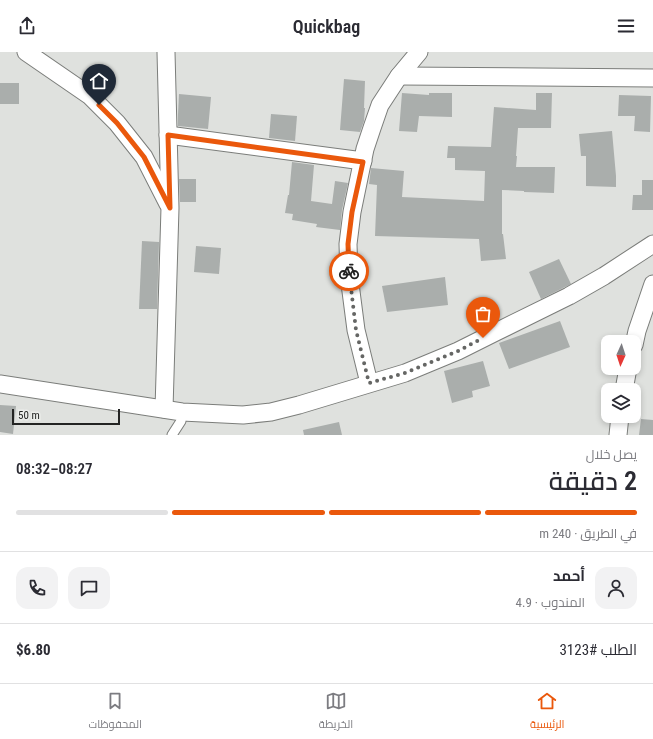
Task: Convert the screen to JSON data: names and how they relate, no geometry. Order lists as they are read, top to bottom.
{
  "scale_bar": "50 m",
  "north": "bottom",
  "page": {
    "header": "Quickbag",
    "scale": "50 m",
    "heading": ["2 دقيقة", "يصل خلال", "08:27–08:32"],
    "panel": [
      "أحمد",
      "المندوب · 4.9",
      "الطلب #3123",
      "$6.80"
    ],
    "bar": "في الطريق · 240 m",
    "tabs": ["الرئيسية", "الخريطة", "المحفوظات"]
  }
}
